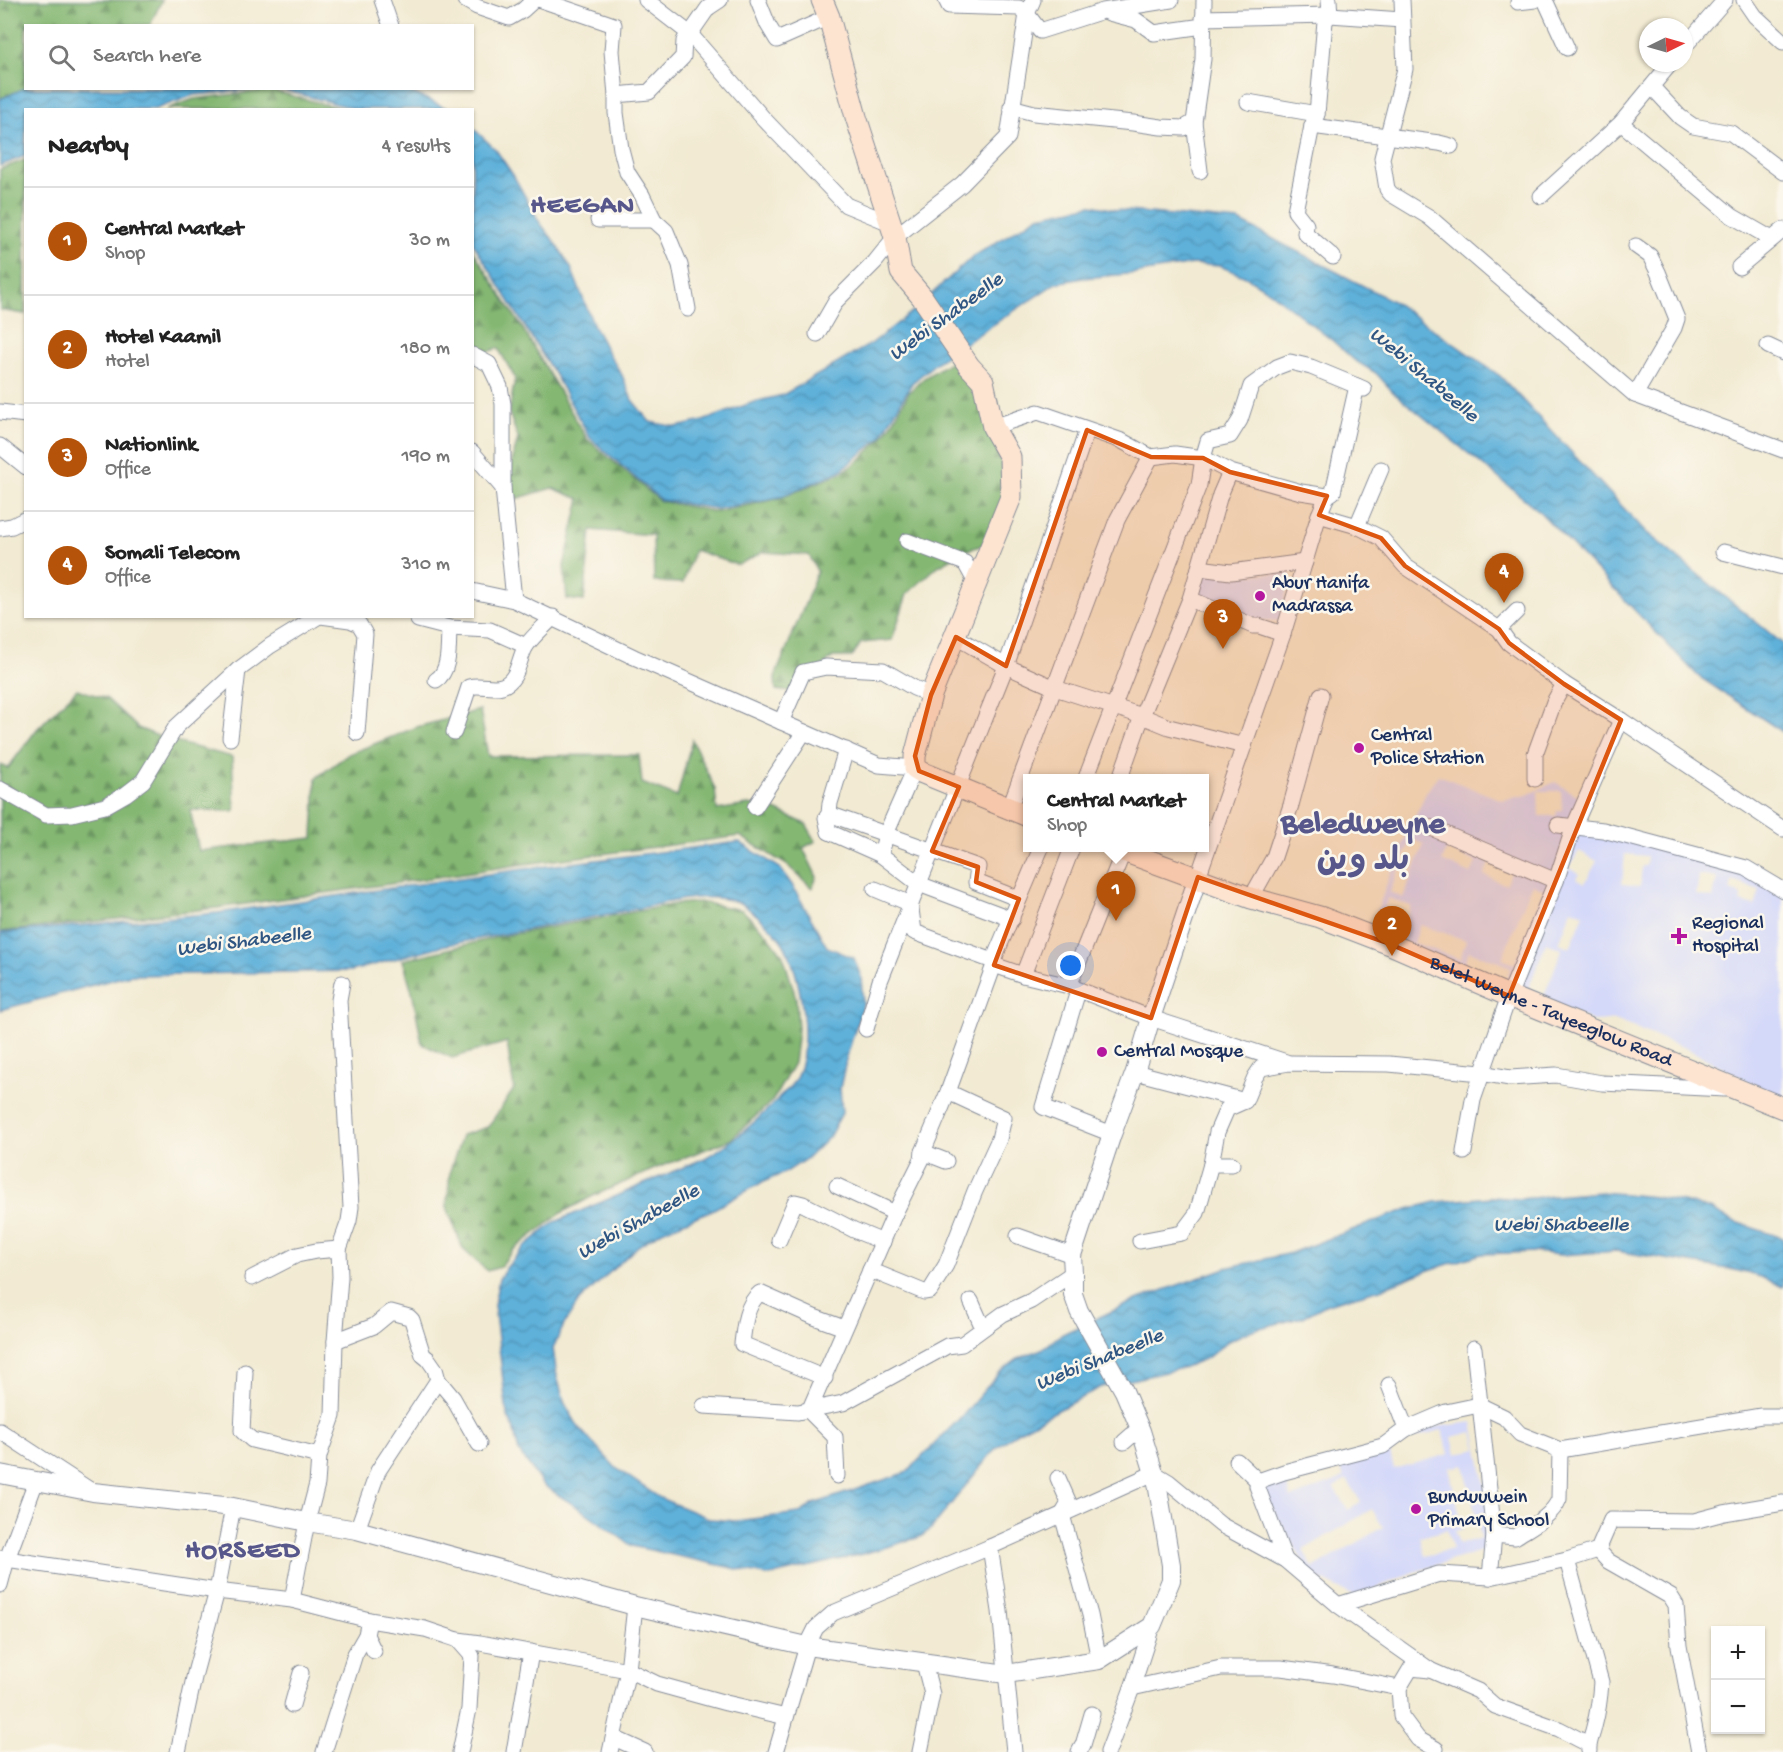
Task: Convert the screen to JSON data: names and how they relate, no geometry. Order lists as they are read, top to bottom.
{
  "streets": {
    "main road": ["Belet Weyne - Tayeeglow Road"]
  },
  "districts": ["HEEGAN", "Beledweyne بلد وين", "HORSEED"],
  "water": ["Webi Shabeelle"],
  "places": {
    "other": [
      "Abur Hanifa Madrassa",
      "Central Police Station",
      "Central Mosque",
      "Bunduuwein Primary School"
    ],
    "health": ["Regional Hospital"]
  },
  "north": "right",
  "page": {
    "search": "Search here",
    "heading": ["Nearby", "4 results"],
    "list": [
      {
        "mark": "1",
        "name": "Central Market",
        "note": "Shop",
        "value": "30 m"
      },
      {
        "mark": "2",
        "name": "Hotel Kaamil",
        "note": "Hotel",
        "value": "180 m"
      },
      {
        "mark": "3",
        "name": "Nationlink",
        "note": "Office",
        "value": "190 m"
      },
      {
        "mark": "4",
        "name": "Somali Telecom",
        "note": "Office",
        "value": "310 m"
      }
    ],
    "pins": [
      "4",
      "3",
      "1",
      "2"
    ],
    "popup": ["Central Market", "Shop"],
    "map_buttons": ["+", "−"]
  }
}
